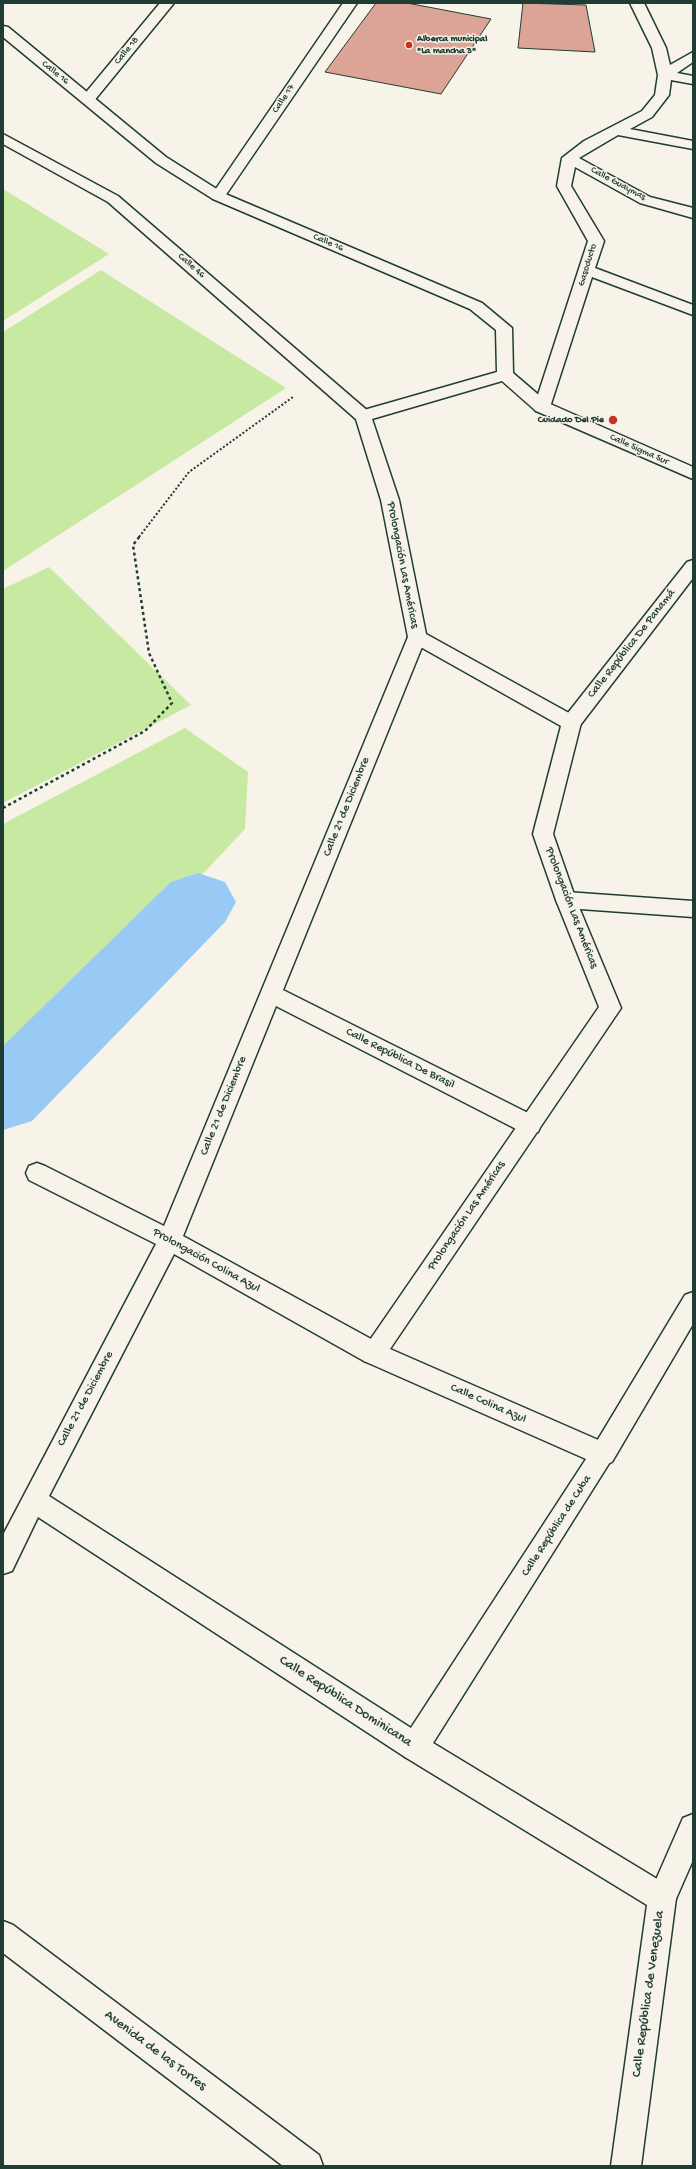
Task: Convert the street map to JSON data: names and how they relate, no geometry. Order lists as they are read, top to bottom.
{
  "streets": {
    "street": [
      "Calle 18",
      "Calle 16",
      "Calle 17",
      "Calle Guaymas",
      "Gasoducto",
      "Calle 46",
      "Calle Sigma Sur",
      "Prolongación Las Américas",
      "Calle República De Panamá",
      "Calle 21 de Diciembre",
      "Calle República De Brasil",
      "Prolongación Colina Azul",
      "Calle Colina Azul",
      "Calle República de Cuba",
      "Calle República Dominicana",
      "Calle República de Venezuela",
      "Avenida de las Torres"
    ]
  },
  "crossings": [
    ["Calle 18", "Calle 16"],
    ["Calle 16", "Calle 17"],
    ["Calle 16", "Calle Sigma Sur"],
    ["Calle Guaymas", "Gasoducto"],
    ["Gasoducto", "Calle Sigma Sur"],
    ["Calle 46", "Prolongación Las Américas"],
    ["Prolongación Las Américas", "Calle República De Panamá"],
    ["Prolongación Las Américas", "Calle 21 de Diciembre"],
    ["Prolongación Las Américas", "Calle República De Brasil"],
    ["Prolongación Las Américas", "Prolongación Colina Azul"],
    ["Prolongación Las Américas", "Calle Colina Azul"],
    ["Calle 21 de Diciembre", "Calle República De Brasil"],
    ["Calle 21 de Diciembre", "Prolongación Colina Azul"],
    ["Calle 21 de Diciembre", "Calle República Dominicana"],
    ["Prolongación Colina Azul", "Calle Colina Azul"],
    ["Calle Colina Azul", "Calle República de Cuba"],
    ["Calle República de Cuba", "Calle República Dominicana"],
    ["Calle República Dominicana", "Calle República de Venezuela"]
  ],
  "places": ["Alberca municipal \"La mancha 3\"", "Cuidado Del Pie"]
}
